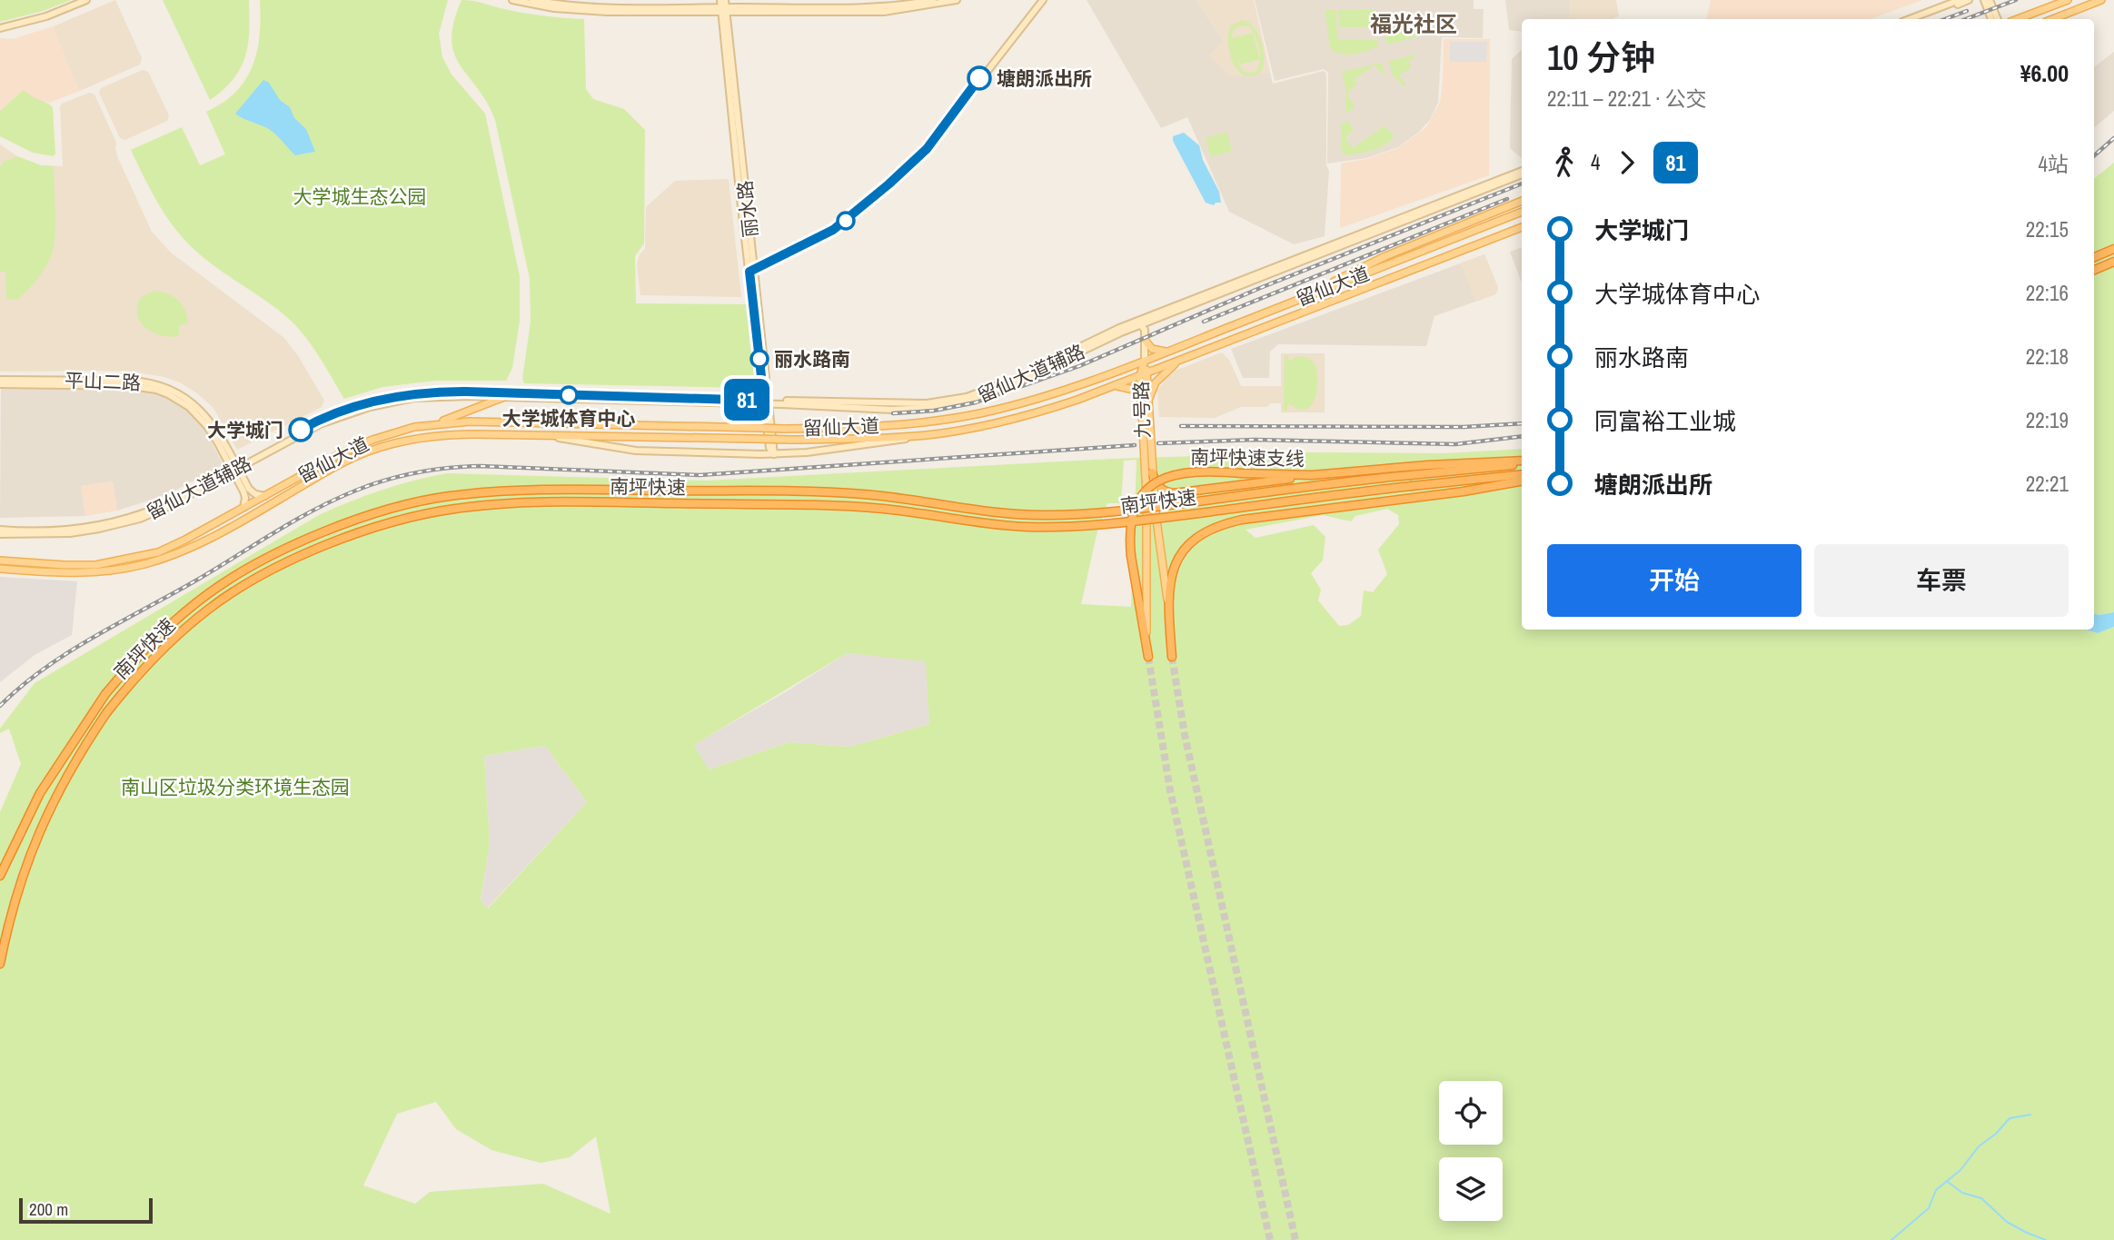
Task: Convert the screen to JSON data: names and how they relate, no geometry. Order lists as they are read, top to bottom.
{
  "streets": {
    "highway": ["南坪快速支线", "南坪快速"],
    "main road": [
      "丽水路",
      "留仙大道",
      "留仙大道辅路",
      "平山二路",
      "九号路"
    ]
  },
  "crossings": [
    ["丽水路", "留仙大道辅路"],
    ["留仙大道", "平山二路"],
    ["留仙大道", "九号路"],
    ["留仙大道辅路", "平山二路"],
    ["九号路", "南坪快速支线"]
  ],
  "districts": ["福光社区"],
  "parks": ["大学城生态公园", "南山区垃圾分类环境生态园"],
  "places": [
    "塘朗派出所",
    "丽水路南",
    "大学城体育中心",
    "大学城门"
  ],
  "lines": ["bus line 81"],
  "scale_bar": "200 m",
  "page": {
    "on_map": "81",
    "heading": ["10 分钟", "22:11 – 22:21 · 公交", "¥6.00"],
    "legs": ["4", "81", "4站"],
    "list": [
      {
        "name": "大学城门",
        "value": "22:15"
      },
      {
        "name": "大学城体育中心",
        "value": "22:16"
      },
      {
        "name": "丽水路南",
        "value": "22:18"
      },
      {
        "name": "同富裕工业城",
        "value": "22:19"
      },
      {
        "name": "塘朗派出所",
        "value": "22:21"
      }
    ],
    "buttons": ["开始", "车票"],
    "scale": "200 m"
  }
}
